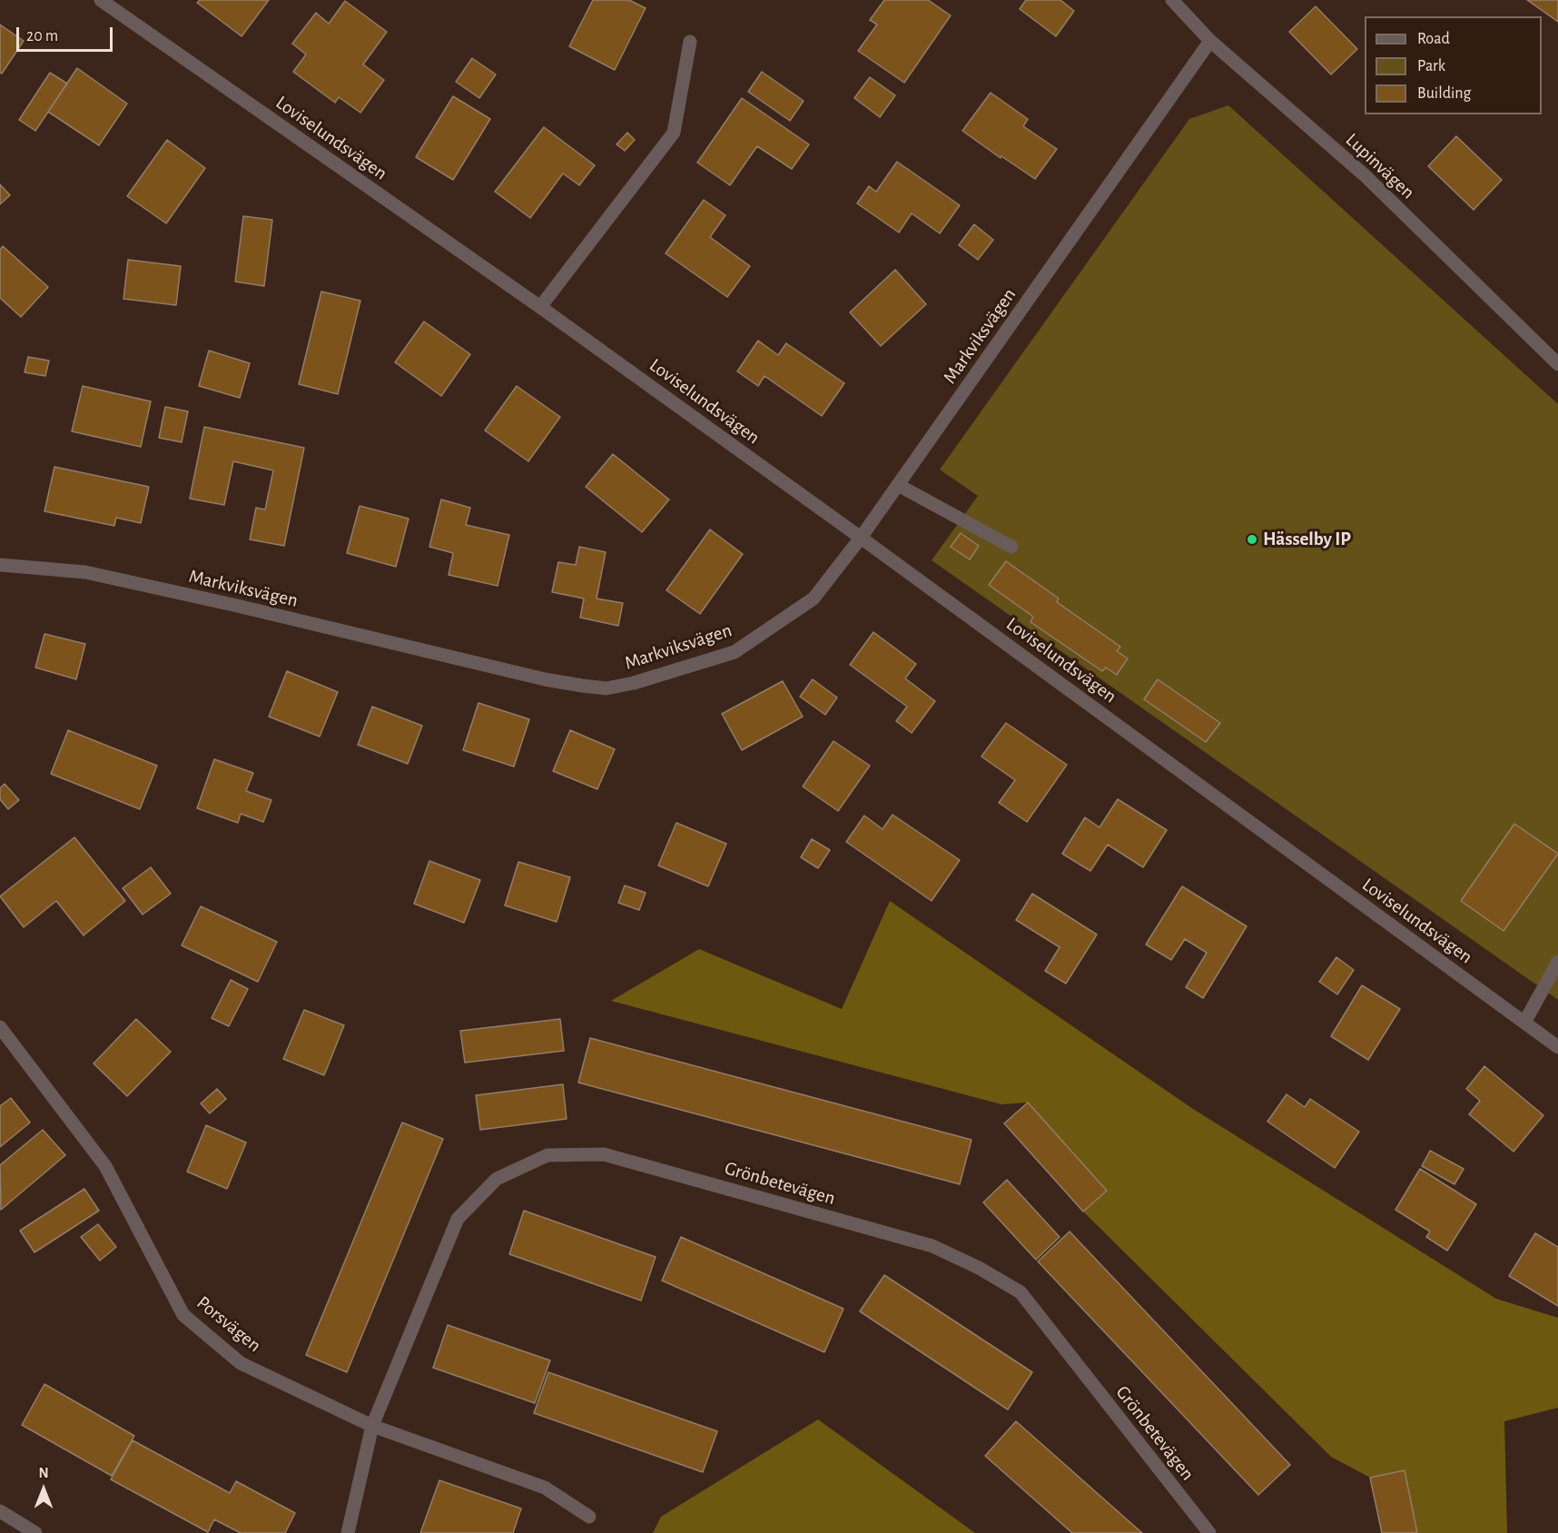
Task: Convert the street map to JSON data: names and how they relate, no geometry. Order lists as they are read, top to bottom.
{
  "streets": {
    "street": [
      "Loviselundsvägen",
      "Lupinvägen",
      "Markviksvägen",
      "Grönbetevägen",
      "Porsvägen"
    ]
  },
  "crossings": [
    ["Loviselundsvägen", "Markviksvägen"],
    ["Lupinvägen", "Markviksvägen"],
    ["Grönbetevägen", "Porsvägen"]
  ],
  "places": ["Hässelby IP"],
  "legend": ["Road", "Park", "Building"],
  "scale_bar": "20 m",
  "north": "top"
}
